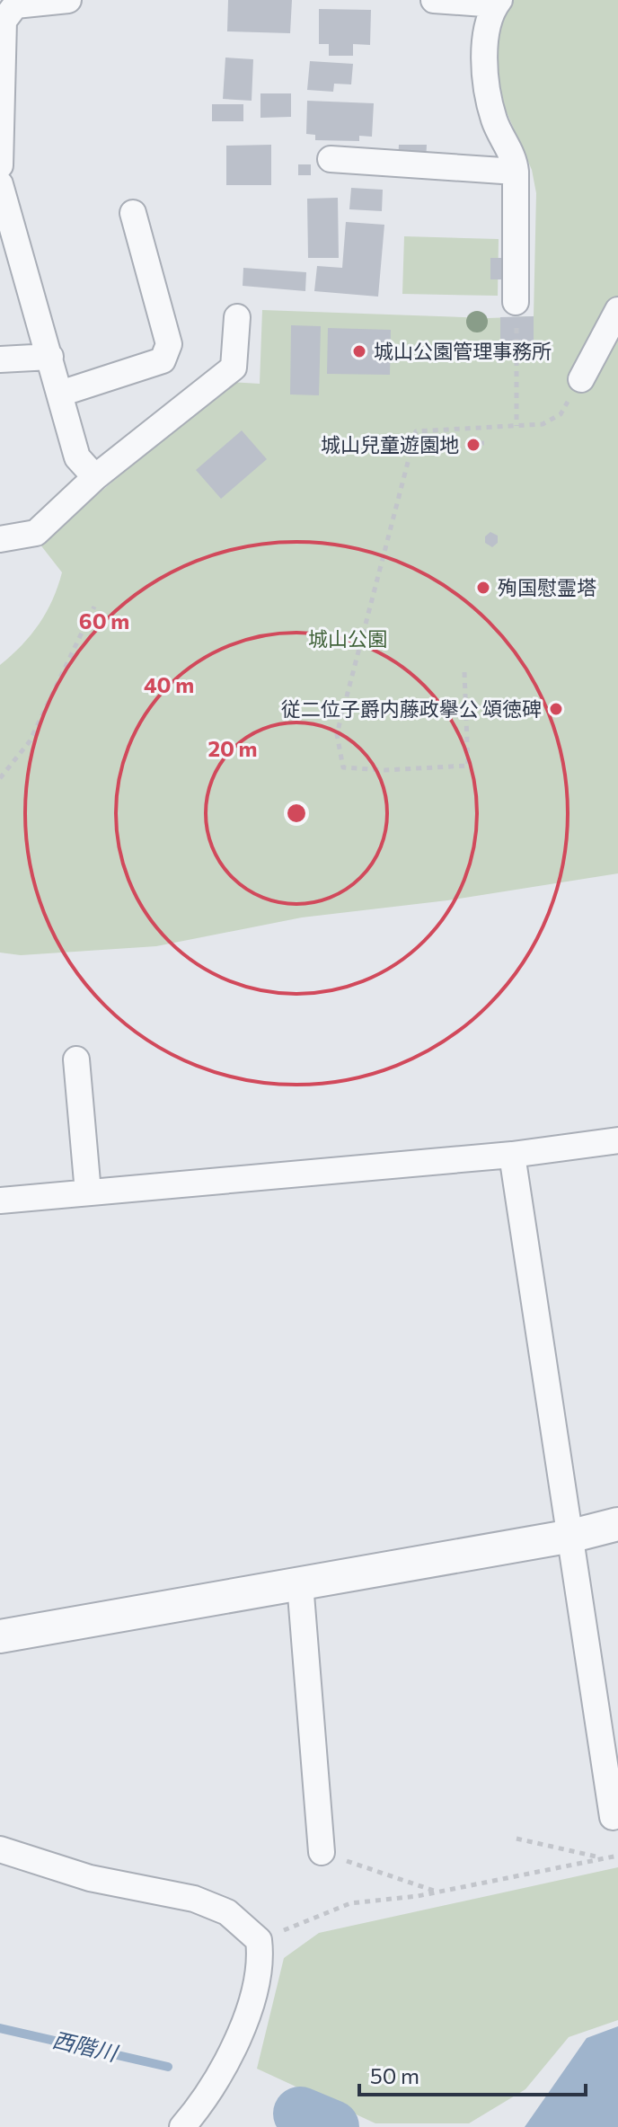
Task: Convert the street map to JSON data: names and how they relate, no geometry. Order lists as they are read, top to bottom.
{
  "water": ["西階川"],
  "parks": ["城山公園"],
  "places": [
    "城山公園管理事務所",
    "城山兒童遊園地",
    "殉国慰霊塔",
    "従二位子爵内藤政擧公 頌徳碑"
  ],
  "scale_bar": "50 m",
  "rings": ["60 m", "40 m", "20 m"]
}
